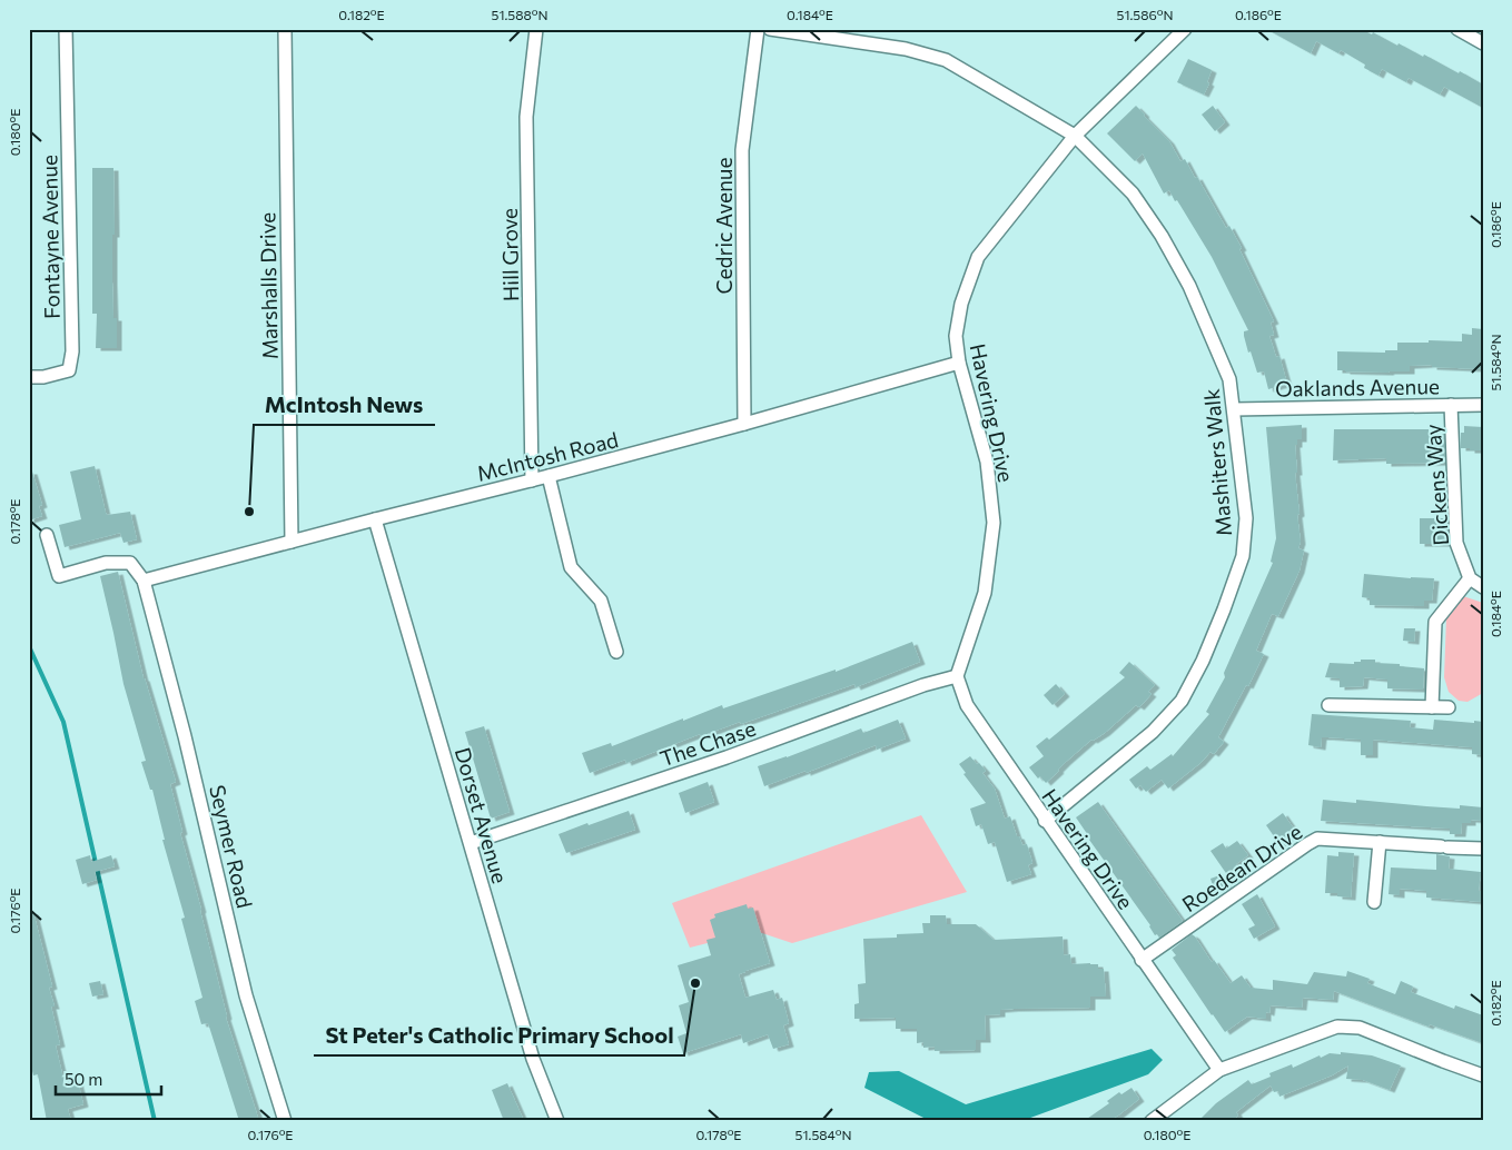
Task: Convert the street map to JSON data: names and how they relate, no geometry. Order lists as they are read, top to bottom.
{
  "streets": {
    "street": [
      "Cedric Avenue",
      "Fontayne Avenue",
      "Hill Grove",
      "Marshalls Drive",
      "Oaklands Avenue",
      "Havering Drive",
      "McIntosh Road",
      "Mashiters Walk",
      "Dickens Way",
      "The Chase",
      "Dorset Avenue",
      "Seymer Road",
      "Roedean Drive"
    ]
  },
  "crossings": [
    ["Cedric Avenue", "McIntosh Road"],
    ["Hill Grove", "McIntosh Road"],
    ["Marshalls Drive", "McIntosh Road"],
    ["Oaklands Avenue", "Mashiters Walk"],
    ["Oaklands Avenue", "Dickens Way"],
    ["Havering Drive", "McIntosh Road"],
    ["Havering Drive", "Mashiters Walk"],
    ["Havering Drive", "The Chase"],
    ["Havering Drive", "Roedean Drive"],
    ["McIntosh Road", "Dorset Avenue"],
    ["McIntosh Road", "Seymer Road"],
    ["The Chase", "Dorset Avenue"]
  ],
  "places": ["McIntosh News", "St Peter's Catholic Primary School"],
  "scale_bar": "50 m",
  "coordinates": [
    "0.182°E",
    "51.588°N",
    "0.184°E",
    "51.586°N",
    "0.186°E",
    "0.180°E",
    "51.584°N",
    "0.178°E",
    "0.176°E"
  ]
}
